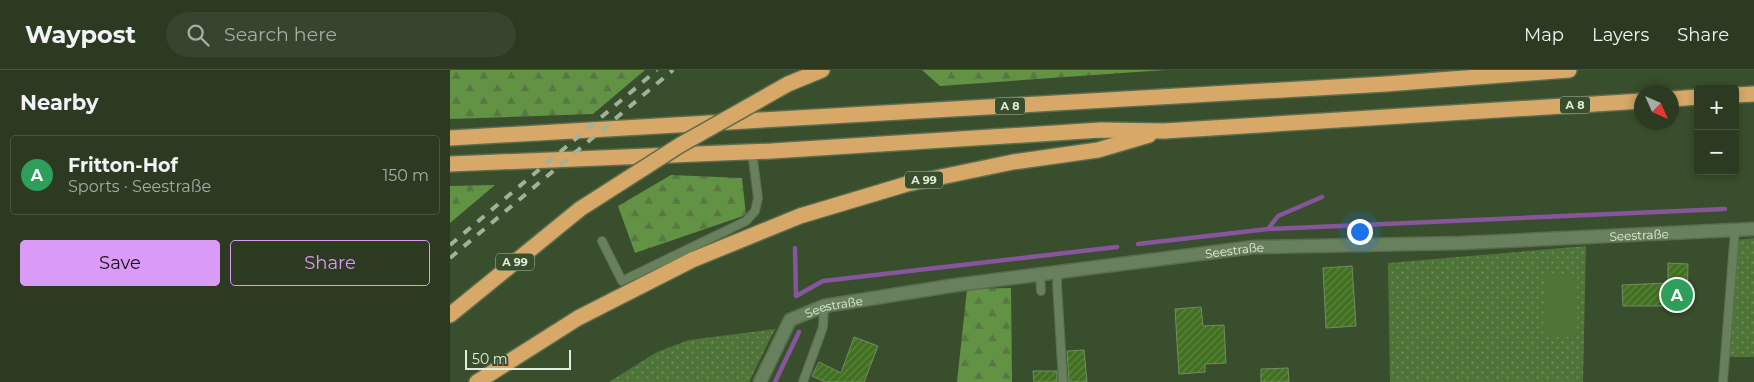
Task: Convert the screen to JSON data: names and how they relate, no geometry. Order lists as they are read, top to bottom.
{
  "streets": {
    "highway": ["A 8", "A 99"],
    "street": ["Seestraße"]
  },
  "crossings": [
    ["A 8", "A 99"]
  ],
  "scale_bar": "50 m",
  "north": "bottom right",
  "page": {
    "header": "Waypost",
    "search": "Search here",
    "nav": ["Map", "Layers", "Share"],
    "heading": "Nearby",
    "map_buttons": ["+", "−"],
    "list": [
      {
        "mark": "A",
        "name": "Fritton-Hof",
        "note": "Sports · Seestraße",
        "value": "150 m"
      }
    ],
    "buttons": ["Save", "Share"],
    "pins": "A",
    "scale": "50 m"
  }
}
